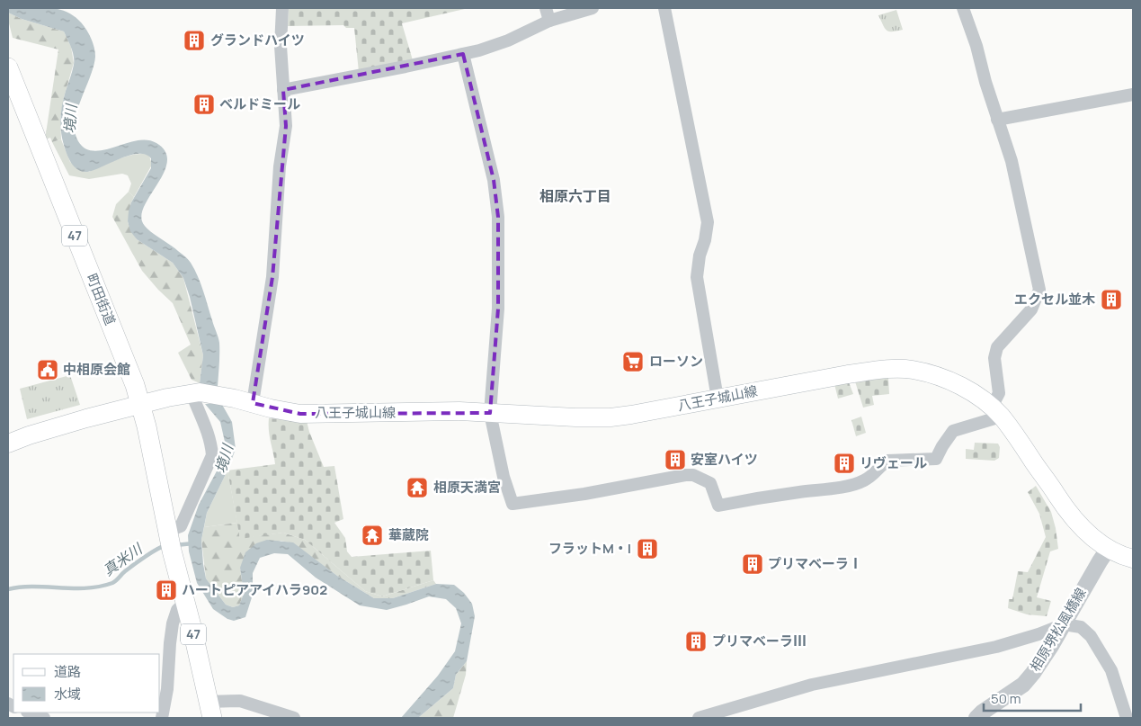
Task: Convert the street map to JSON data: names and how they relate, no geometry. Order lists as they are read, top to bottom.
{
  "streets": {
    "main road": ["47", "町田街道", "八王子城山線"],
    "street": ["相原堺松風橋線"]
  },
  "crossings": [
    ["八王子城山線", "相原堺松風橋線"]
  ],
  "districts": ["相原六丁目"],
  "water": ["境川", "真米川"],
  "places": {
    "building": [
      "グランドハイツ",
      "ベルドミール",
      "エクセル並木",
      "安室ハイツ",
      "リヴェール",
      "フラットM・I",
      "プリマベーラⅠ",
      "ハートピアアイハラ902",
      "プリマベーラⅢ"
    ],
    "supermarket": ["ローソン"],
    "public building": ["中相原会館"],
    "temple": ["相原天満宮", "華蔵院"]
  },
  "legend": ["道路", "水域"],
  "scale_bar": "50 m"
}
